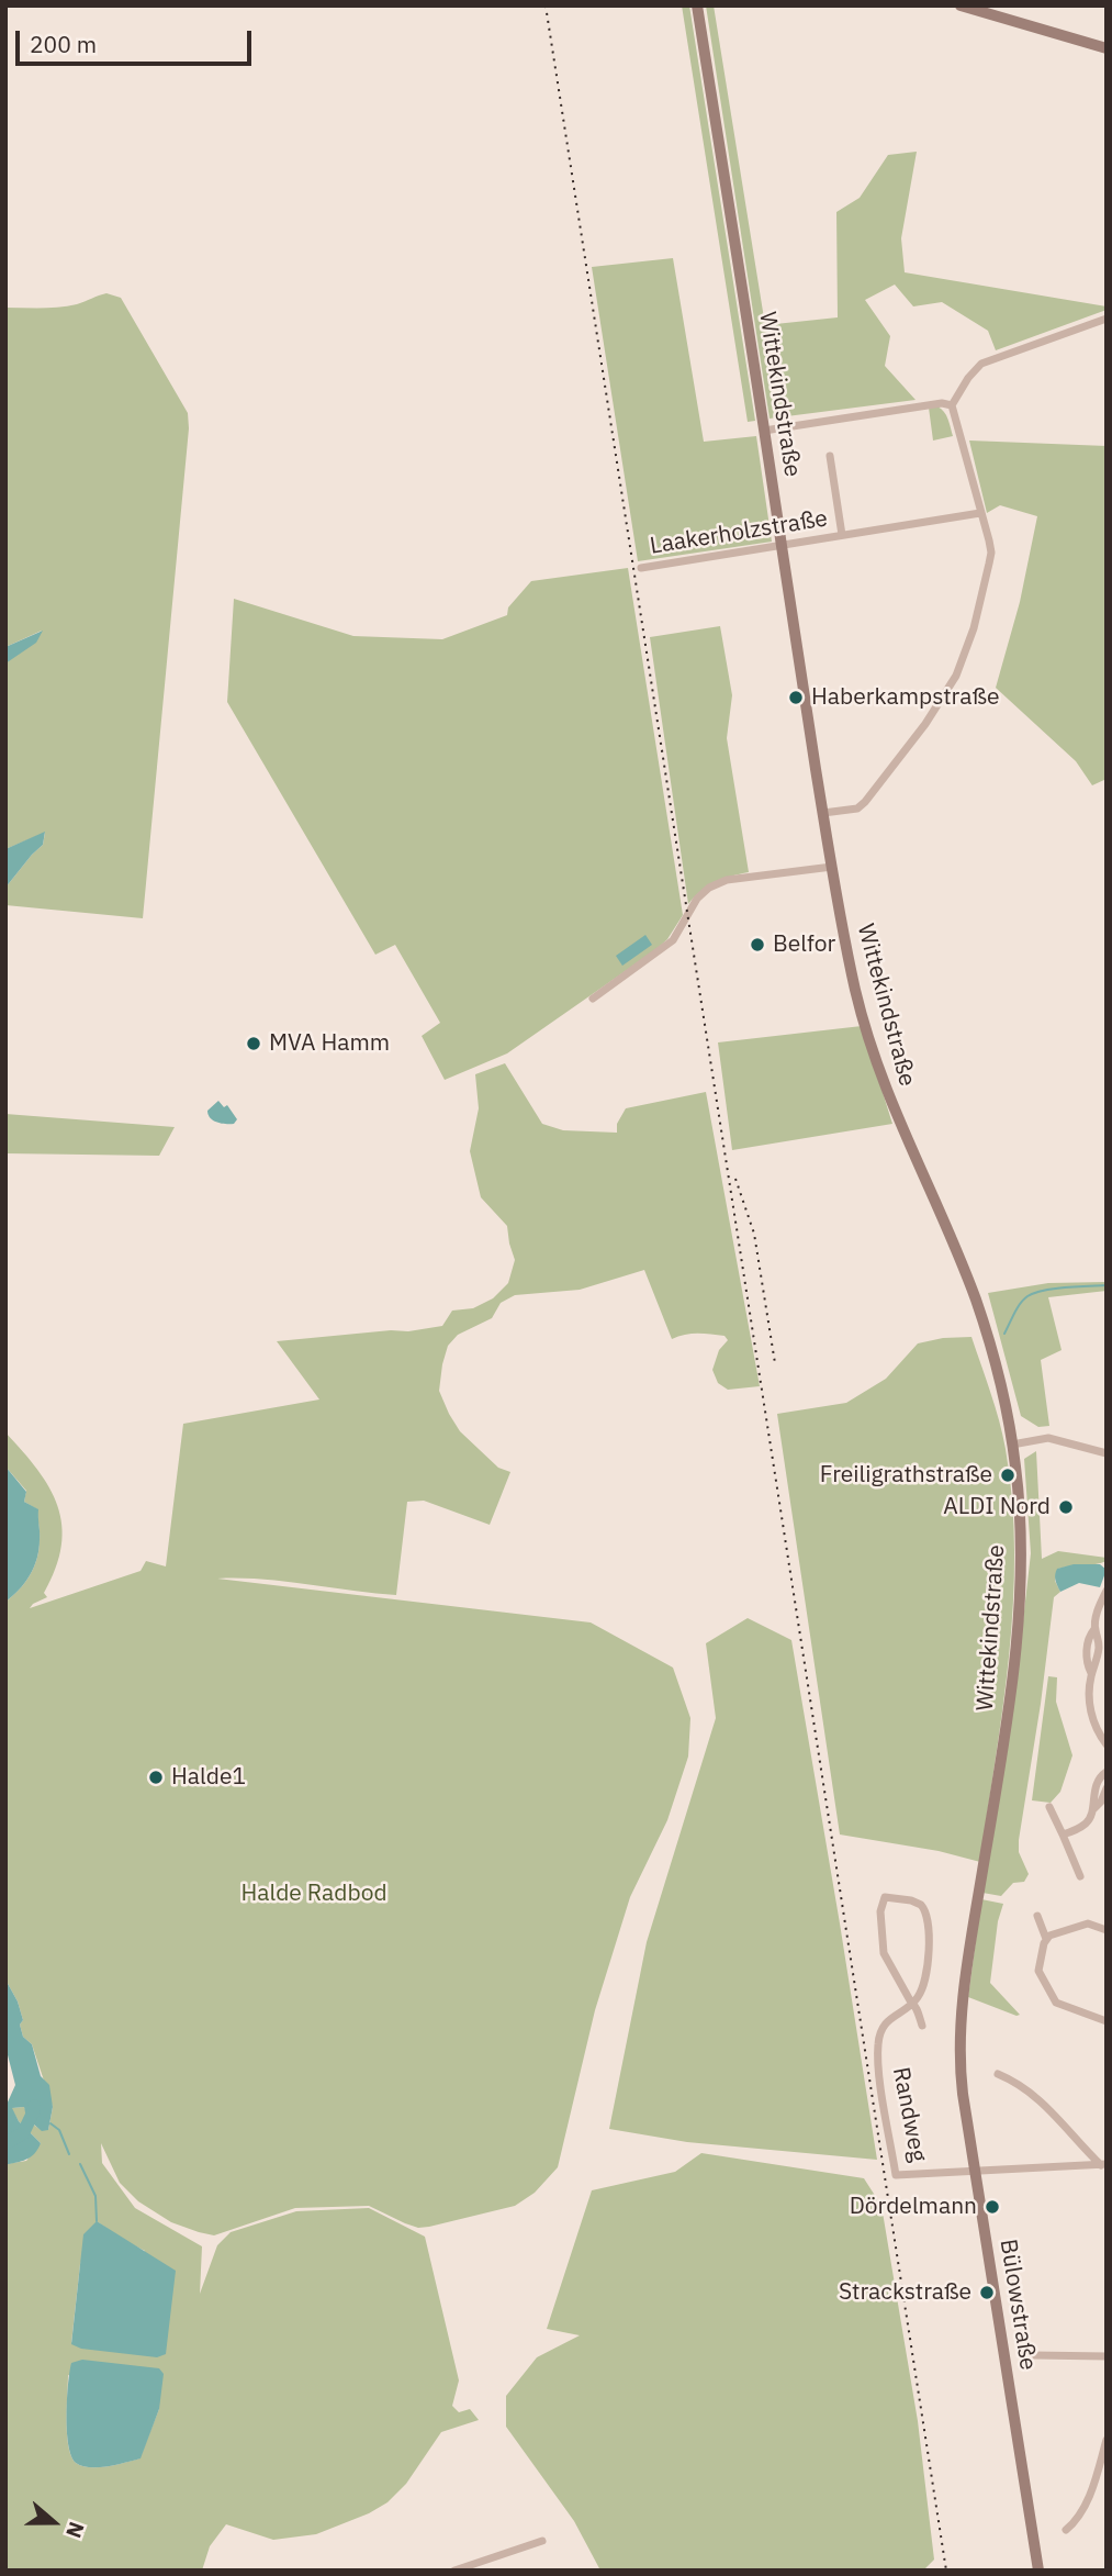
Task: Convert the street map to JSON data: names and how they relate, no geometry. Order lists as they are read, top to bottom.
{
  "streets": {
    "main road": ["Wittekindstraße", "Bülowstraße"],
    "street": ["Laakerholzstraße", "Randweg"]
  },
  "crossings": [
    ["Wittekindstraße", "Laakerholzstraße"],
    ["Wittekindstraße", "Bülowstraße"],
    ["Randweg", "Bülowstraße"]
  ],
  "parks": ["Halde Radbod"],
  "places": [
    "Haberkampstraße",
    "Belfor",
    "MVA Hamm",
    "Freiligrathstraße",
    "ALDI Nord",
    "Halde1",
    "Dördelmann",
    "Strackstraße"
  ],
  "scale_bar": "200 m",
  "north": "right"
}
